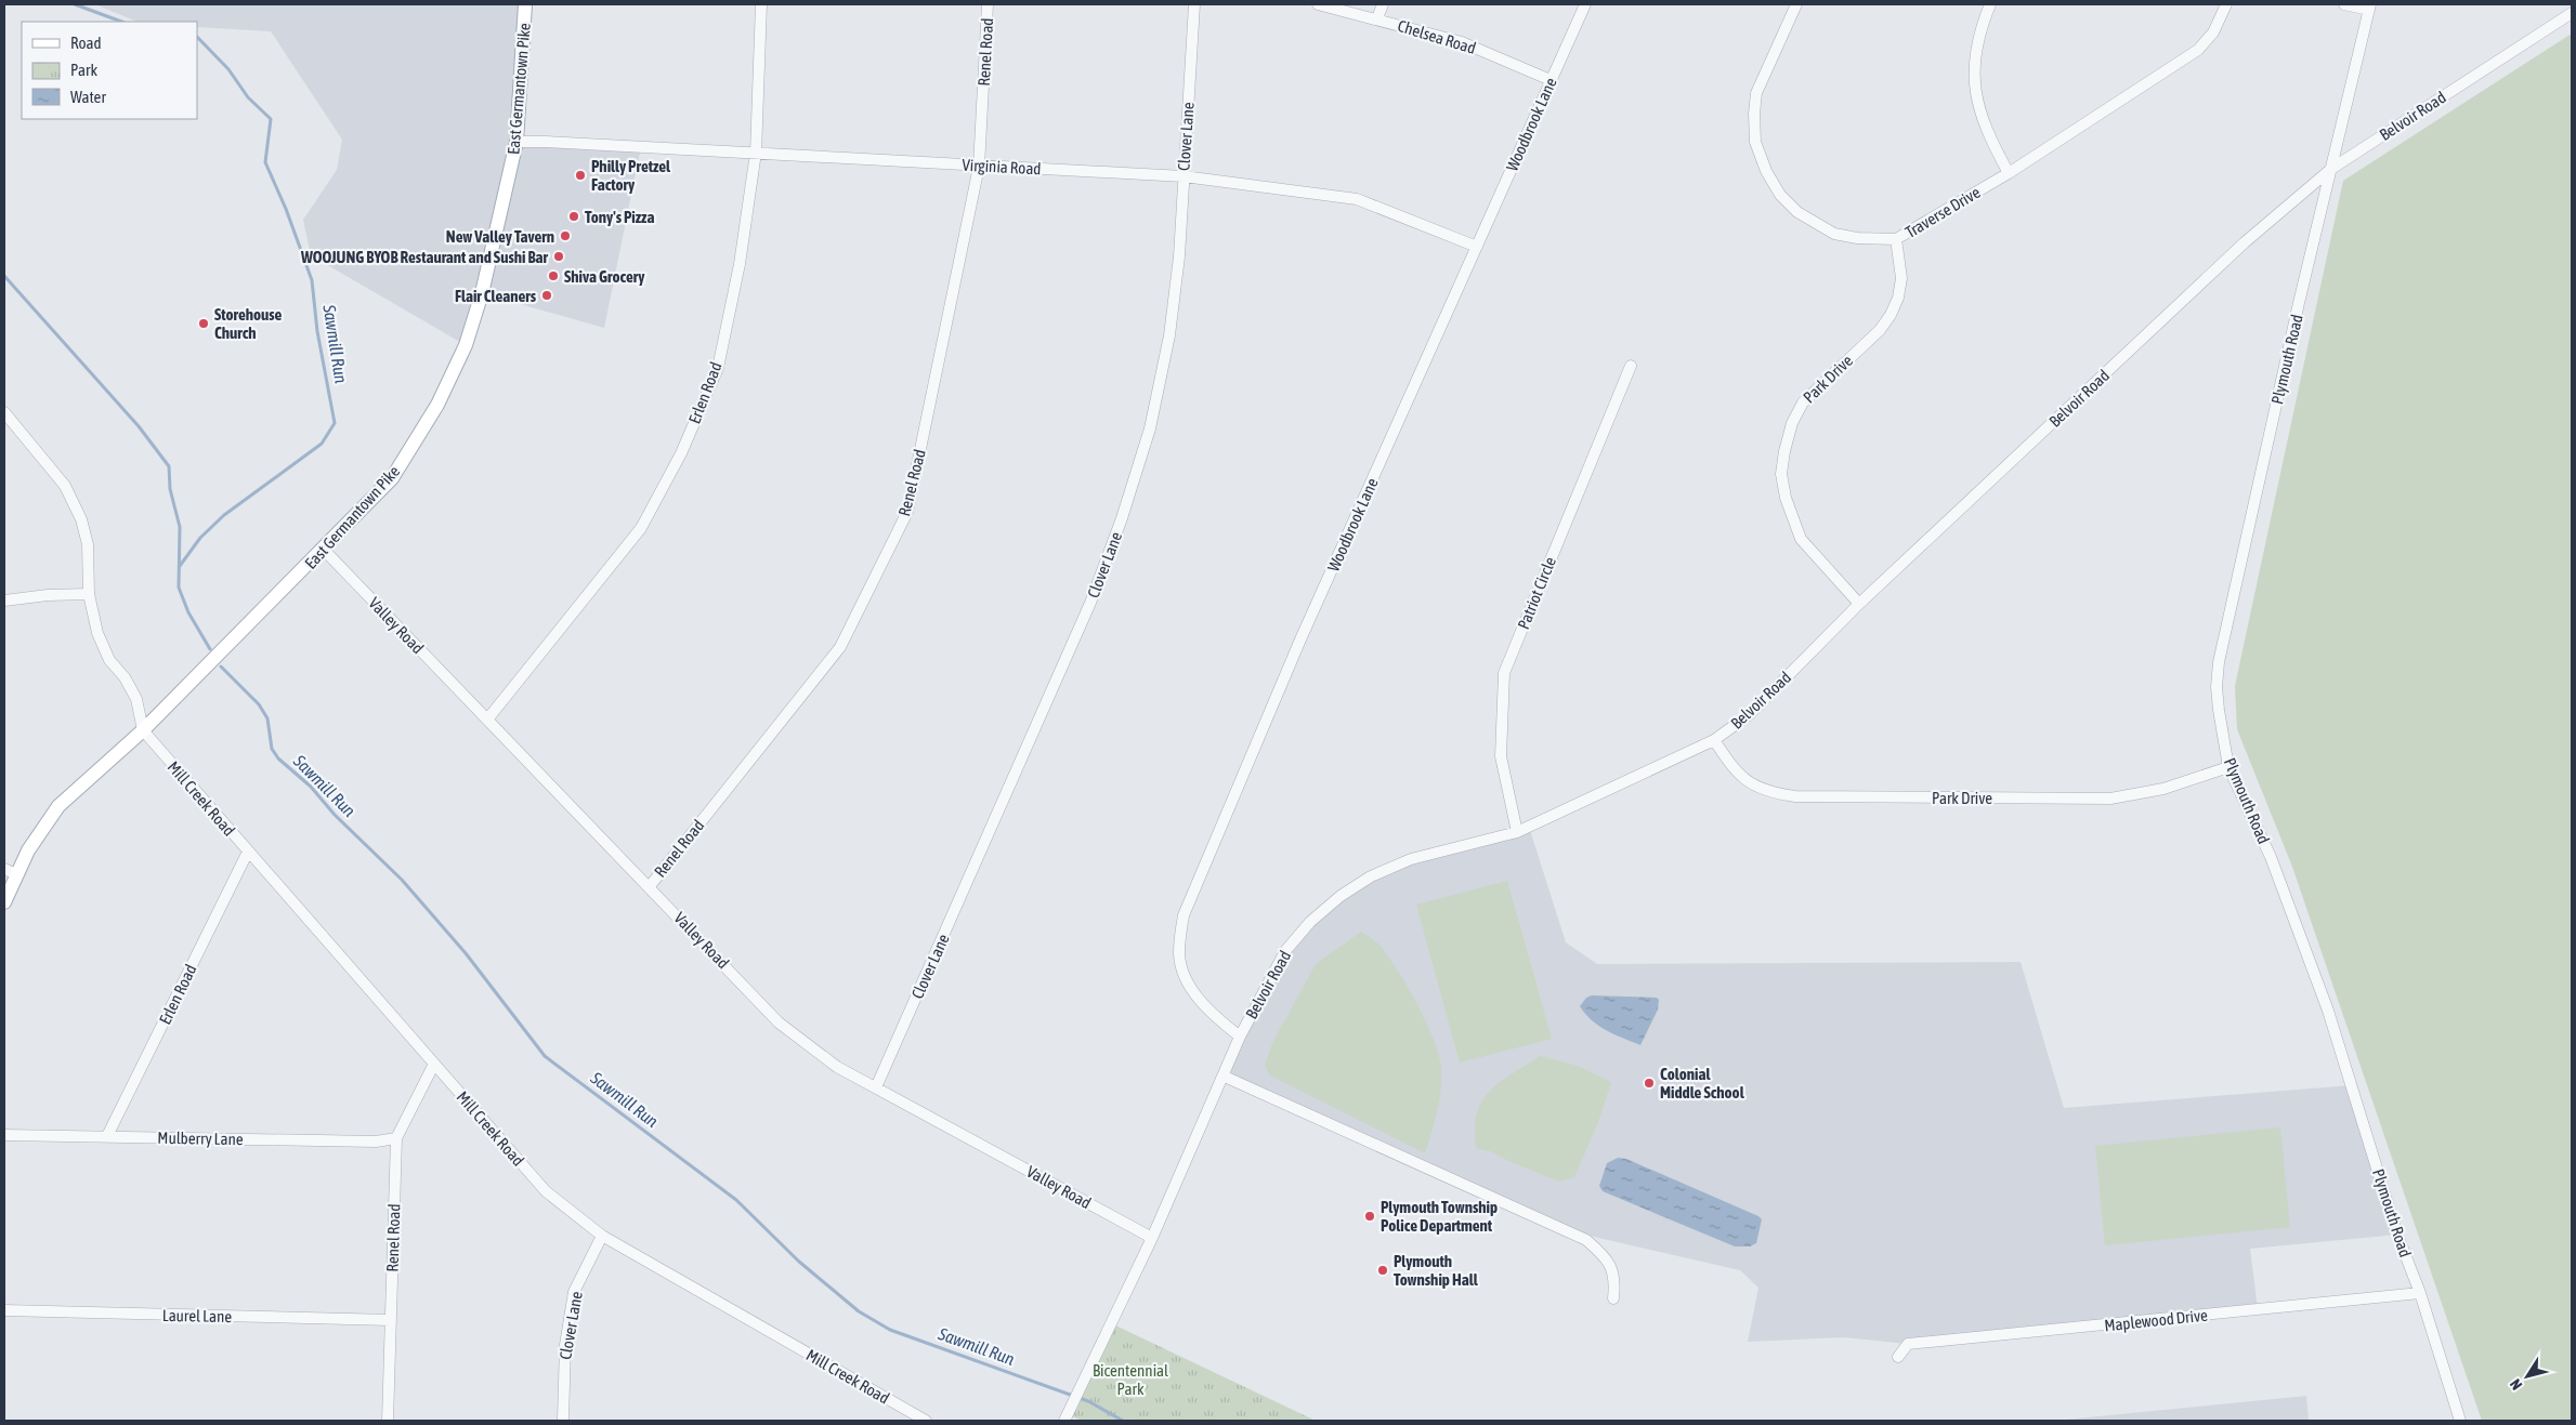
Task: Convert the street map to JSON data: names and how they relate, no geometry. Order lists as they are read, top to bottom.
{
  "streets": {
    "main road": ["East Germantown Pike"],
    "street": [
      "Chelsea Road",
      "Renel Road",
      "Belvoir Road",
      "Woodbrook Lane",
      "Clover Lane",
      "Virginia Road",
      "Traverse Drive",
      "Plymouth Road",
      "Park Drive",
      "Erlen Road",
      "Patriot Circle",
      "Valley Road",
      "Mill Creek Road",
      "Mulberry Lane",
      "Laurel Lane",
      "Maplewood Drive"
    ]
  },
  "crossings": [
    ["Chelsea Road", "Woodbrook Lane"],
    ["Renel Road", "Virginia Road"],
    ["Renel Road", "Valley Road"],
    ["Renel Road", "Mill Creek Road"],
    ["Renel Road", "Mulberry Lane"],
    ["Renel Road", "Laurel Lane"],
    ["East Germantown Pike", "Virginia Road"],
    ["East Germantown Pike", "Valley Road"],
    ["East Germantown Pike", "Mill Creek Road"],
    ["Belvoir Road", "Woodbrook Lane"],
    ["Belvoir Road", "Plymouth Road"],
    ["Belvoir Road", "Park Drive"],
    ["Belvoir Road", "Patriot Circle"],
    ["Belvoir Road", "Valley Road"],
    ["Woodbrook Lane", "Virginia Road"],
    ["Clover Lane", "Virginia Road"],
    ["Clover Lane", "Valley Road"],
    ["Clover Lane", "Mill Creek Road"],
    ["Virginia Road", "Erlen Road"],
    ["Traverse Drive", "Park Drive"],
    ["Plymouth Road", "Park Drive"],
    ["Plymouth Road", "Maplewood Drive"],
    ["Erlen Road", "Valley Road"],
    ["Erlen Road", "Mill Creek Road"],
    ["Erlen Road", "Mulberry Lane"]
  ],
  "water": ["Sawmill Run"],
  "parks": ["Bicentennial Park"],
  "places": [
    "Philly Pretzel Factory",
    "Tony's Pizza",
    "New Valley Tavern",
    "WOOJUNG BYOB Restaurant and Sushi Bar",
    "Shiva Grocery",
    "Flair Cleaners",
    "Storehouse Church",
    "Colonial Middle School",
    "Plymouth Township Police Department",
    "Plymouth Township Hall"
  ],
  "legend": ["Road", "Park", "Water"],
  "north": "bottom left"
}
